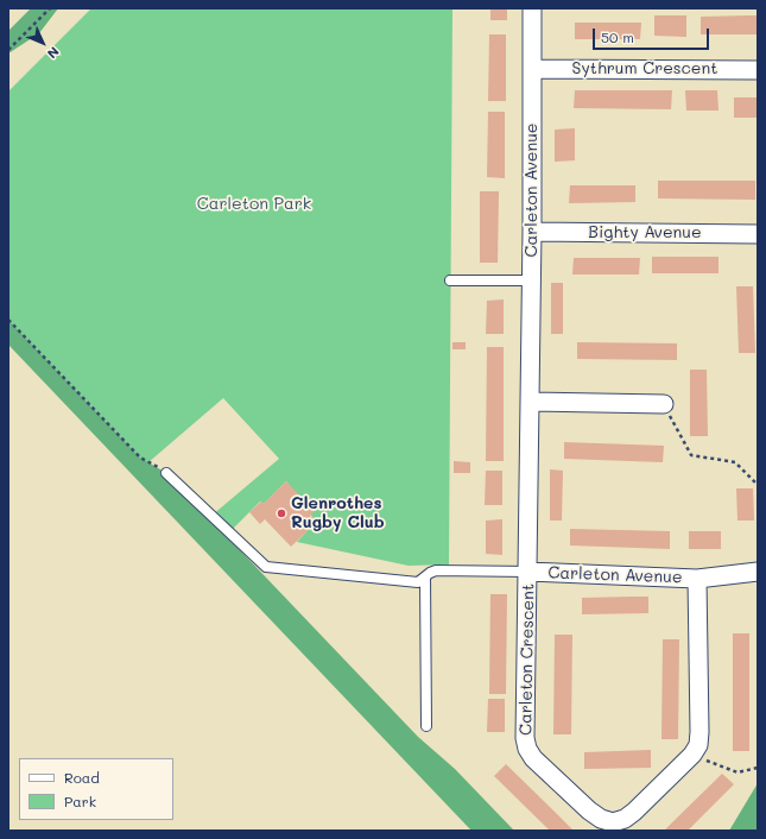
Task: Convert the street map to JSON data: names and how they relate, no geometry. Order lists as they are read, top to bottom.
{
  "streets": {
    "street": [
      "Sythrum Crescent",
      "Carleton Avenue",
      "Bighty Avenue",
      "Carleton Crescent"
    ]
  },
  "crossings": [
    ["Sythrum Crescent", "Carleton Avenue"],
    ["Carleton Avenue", "Bighty Avenue"],
    ["Carleton Avenue", "Carleton Crescent"]
  ],
  "parks": ["Carleton Park"],
  "places": ["Glenrothes Rugby Club"],
  "legend": ["Road", "Park"],
  "scale_bar": "50 m",
  "north": "bottom right"
}
